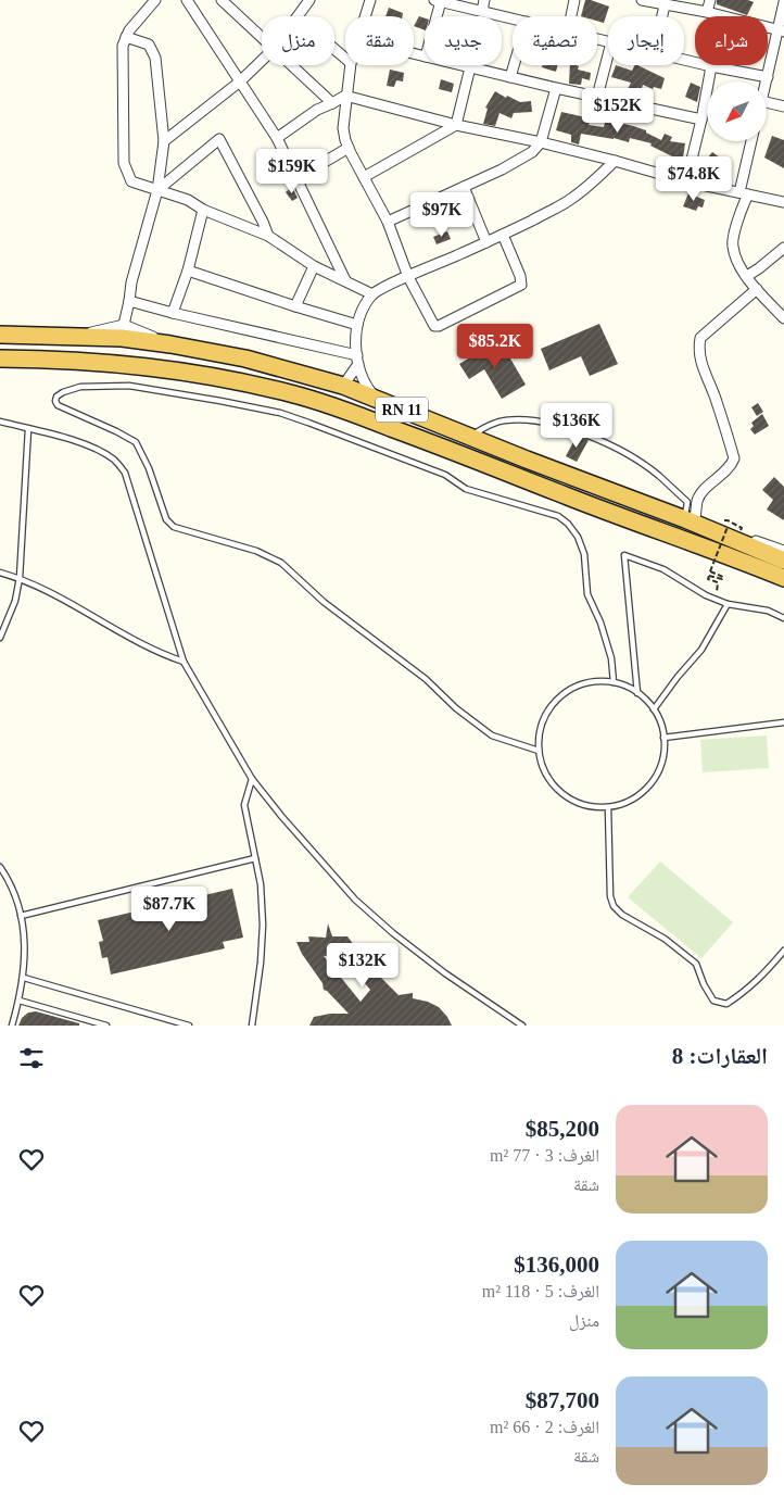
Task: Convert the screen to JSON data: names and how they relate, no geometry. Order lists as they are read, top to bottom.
{
  "streets": {
    "highway": ["RN 11"]
  },
  "north": "bottom left",
  "page": {
    "chip": [
      "شراء",
      "إيجار",
      "تصفية",
      "جديد",
      "شقة",
      "منزل"
    ],
    "price": [
      "$152K",
      "$159K",
      "$74.8K",
      "$97K",
      "$85.2K",
      "$136K",
      "$87.7K",
      "$132K"
    ],
    "heading": "العقارات: 8",
    "list": [
      {
        "name": "$85,200",
        "note": "الغرف: 3 · 77 m² · شقة"
      },
      {
        "name": "$136,000",
        "note": "الغرف: 5 · 118 m² · منزل"
      },
      {
        "name": "$87,700",
        "note": "الغرف: 2 · 66 m² · شقة"
      }
    ]
  }
}
